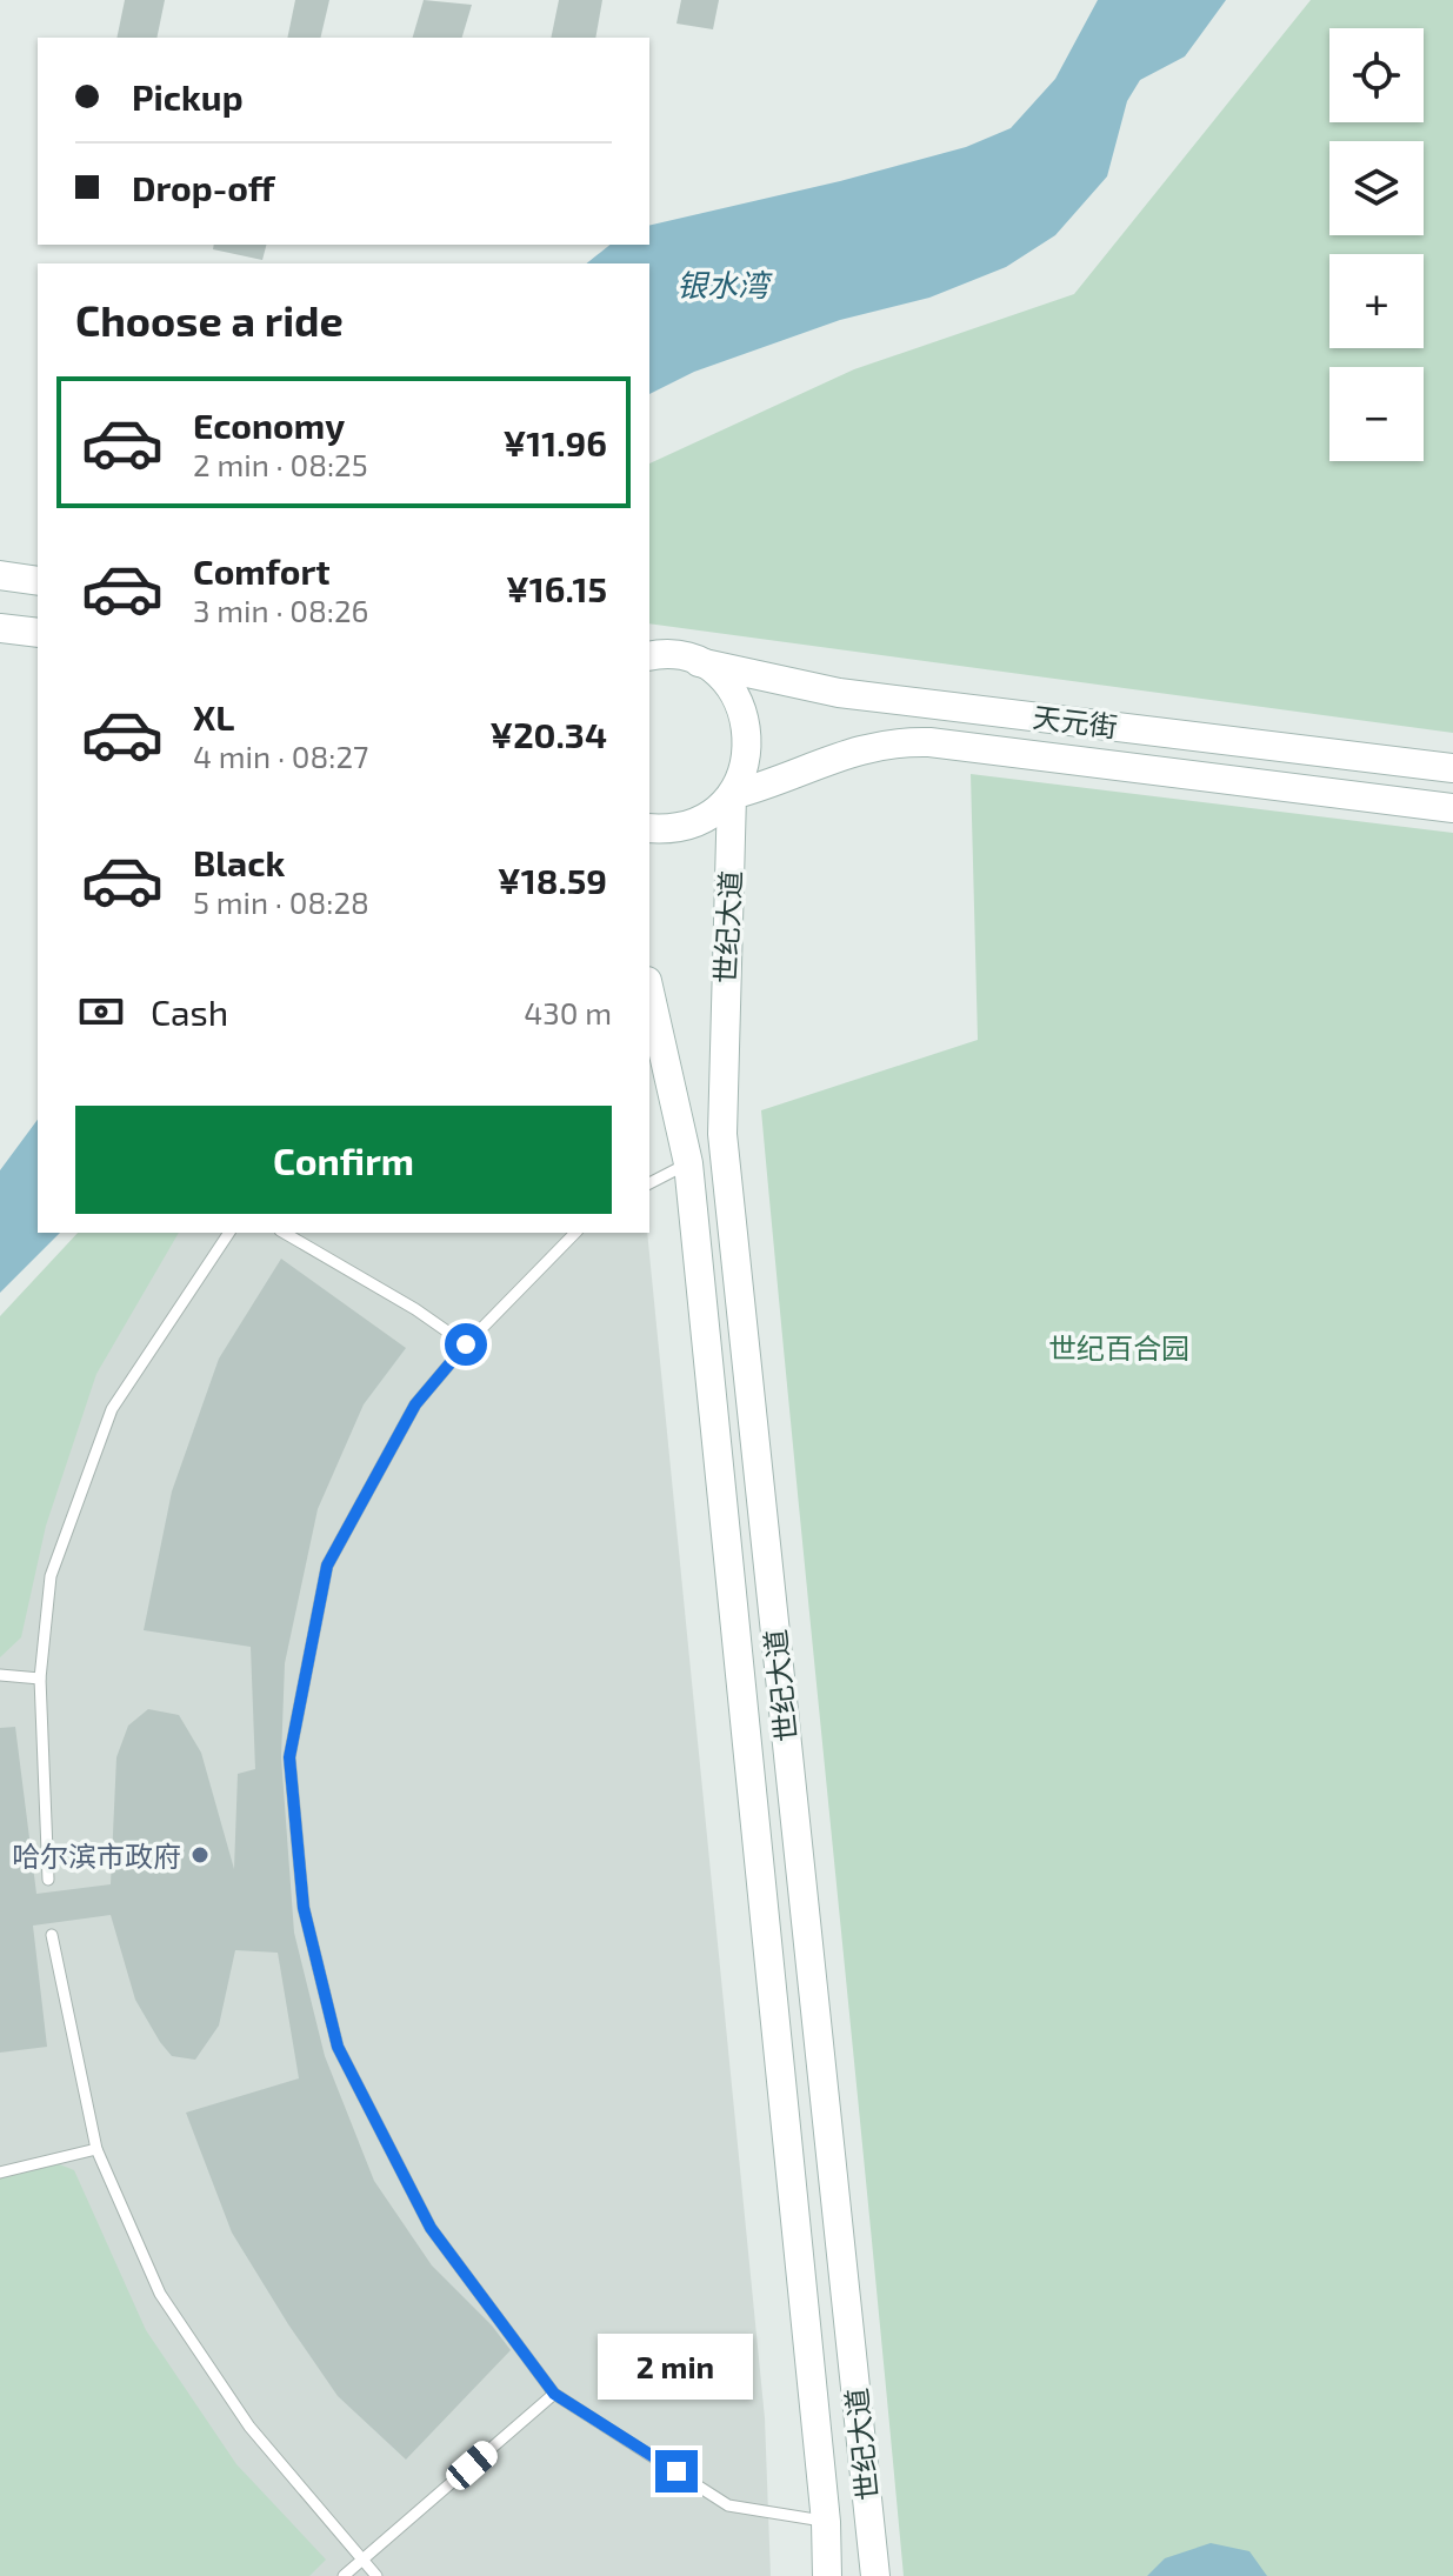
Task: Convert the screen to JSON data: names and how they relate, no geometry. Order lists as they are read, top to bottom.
{
  "streets": {
    "main road": ["天元街", "世纪大道"]
  },
  "crossings": [
    ["天元街", "世纪大道"]
  ],
  "water": ["银水湾"],
  "parks": ["世纪百合园"],
  "places": ["哈尔滨市政府"],
  "page": {
    "map_buttons": ["+", "−"],
    "banner": ["Pickup", "Drop-off"],
    "heading": "Choose a ride",
    "list": [
      {
        "name": "Economy",
        "note": "2 min · 08:25",
        "value": "¥11.96"
      },
      {
        "name": "Comfort",
        "note": "3 min · 08:26",
        "value": "¥16.15"
      },
      {
        "name": "XL",
        "note": "4 min · 08:27",
        "value": "¥20.34"
      },
      {
        "name": "Black",
        "note": "5 min · 08:28",
        "value": "¥18.59"
      }
    ],
    "pay": ["Cash", "430 m"],
    "buttons": "Confirm",
    "bubble": "2 min"
  }
}
